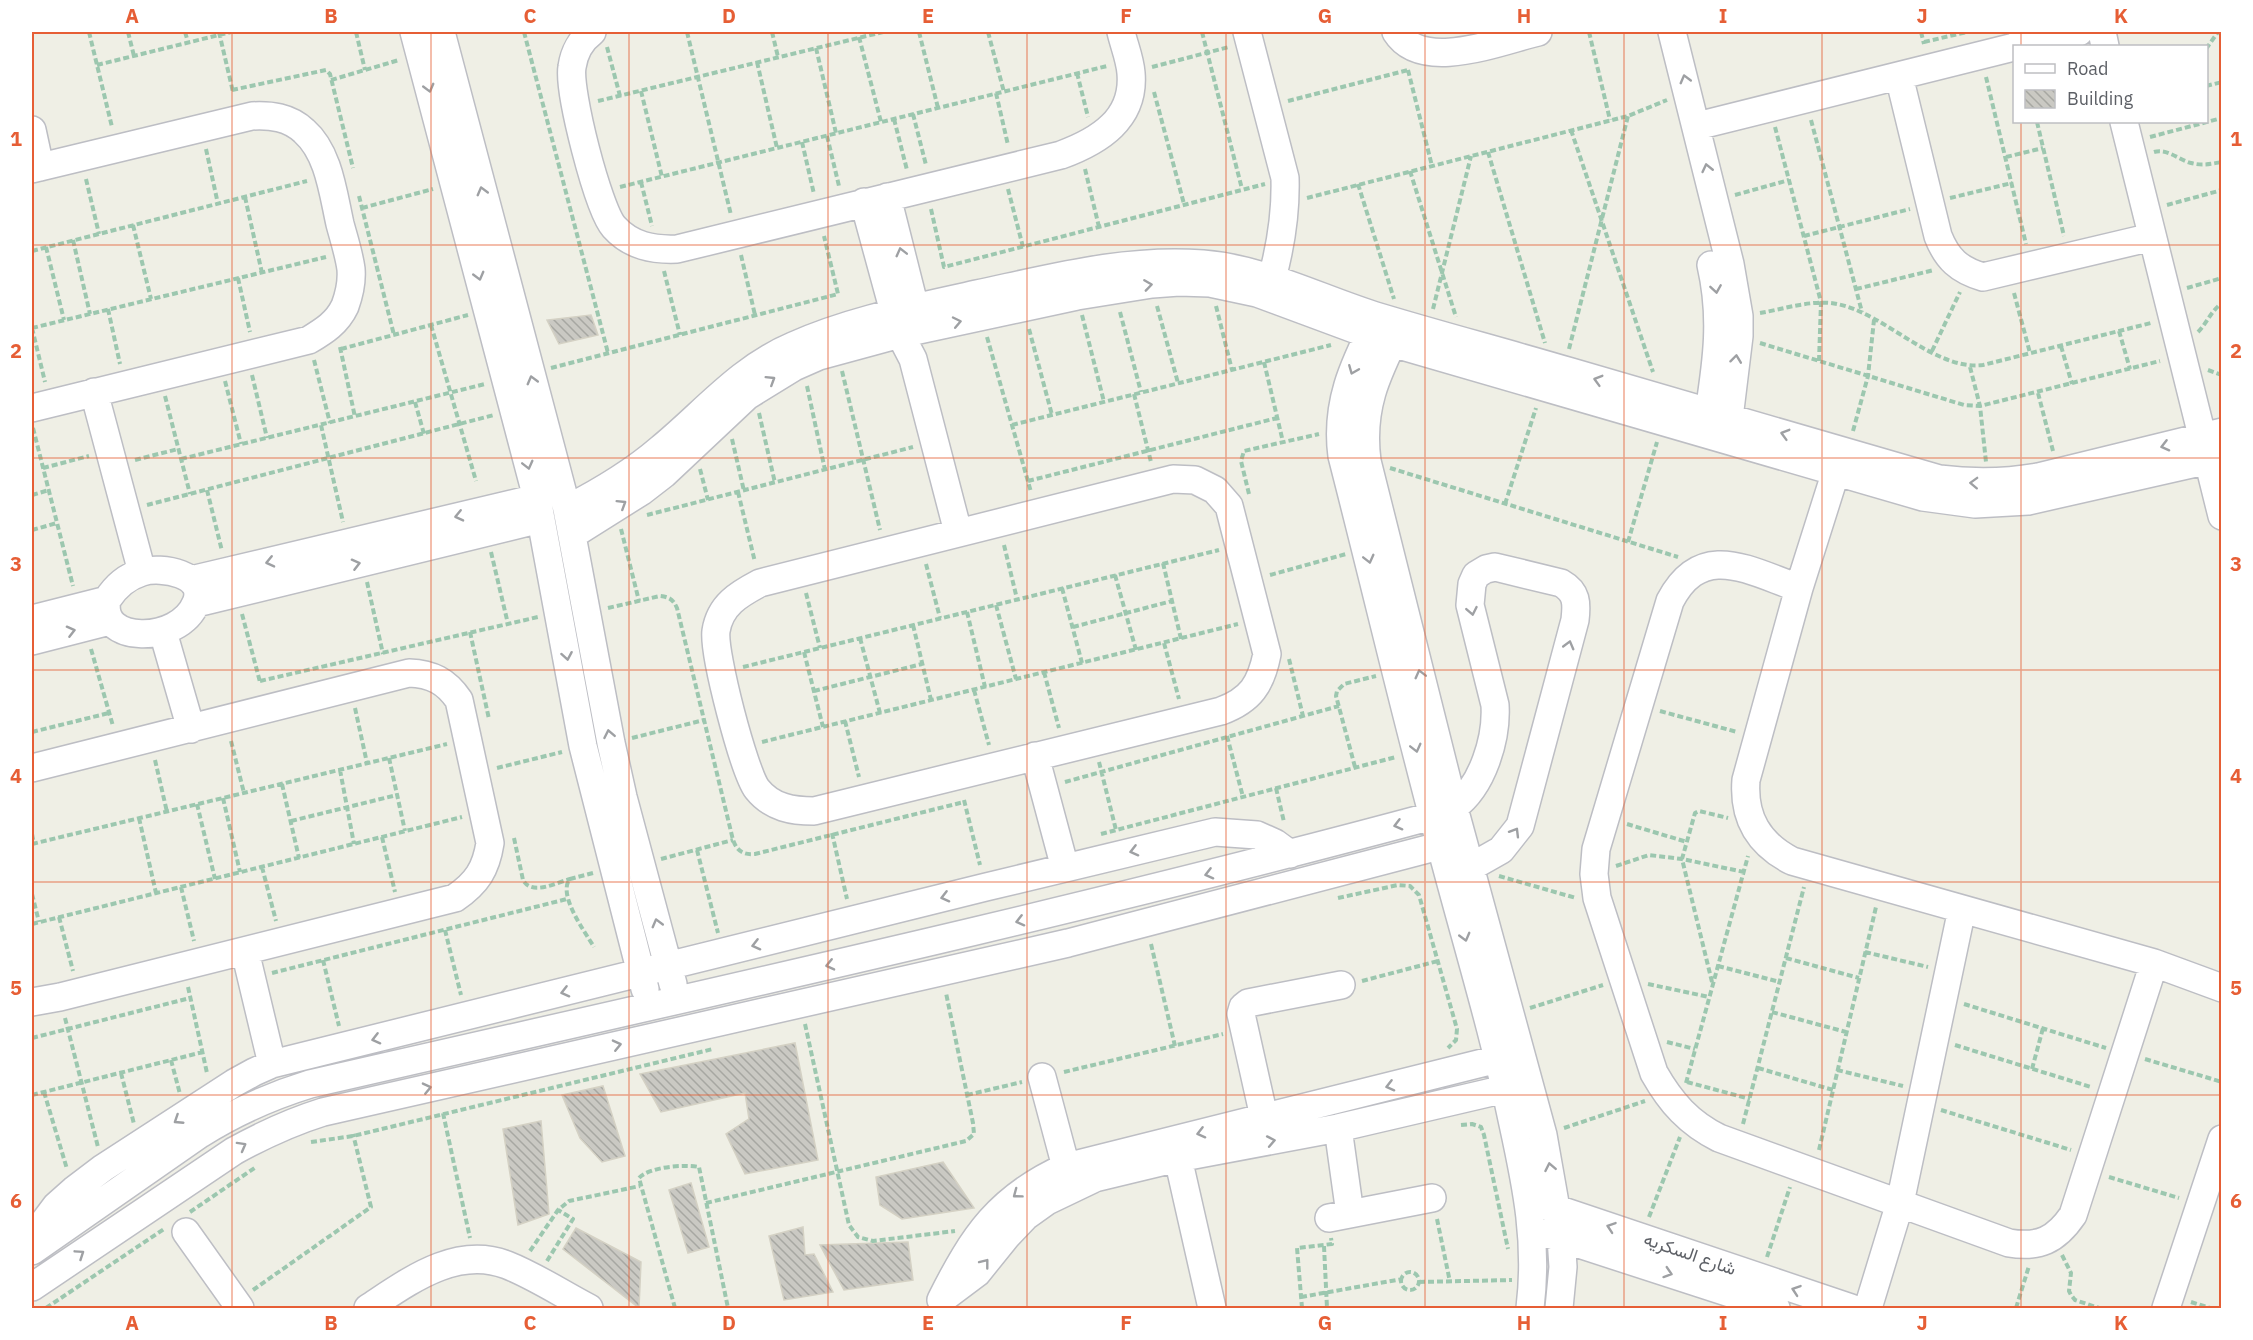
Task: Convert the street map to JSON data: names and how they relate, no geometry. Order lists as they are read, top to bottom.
{
  "streets": {
    "street": ["شارع السكريه"]
  },
  "legend": ["Road", "Building"],
  "grid": {
    "columns": [
      "A",
      "B",
      "C",
      "D",
      "E",
      "F",
      "G",
      "H",
      "I",
      "J",
      "K"
    ],
    "rows": [
      "1",
      "2",
      "3",
      "4",
      "5",
      "6"
    ]
  }
}
